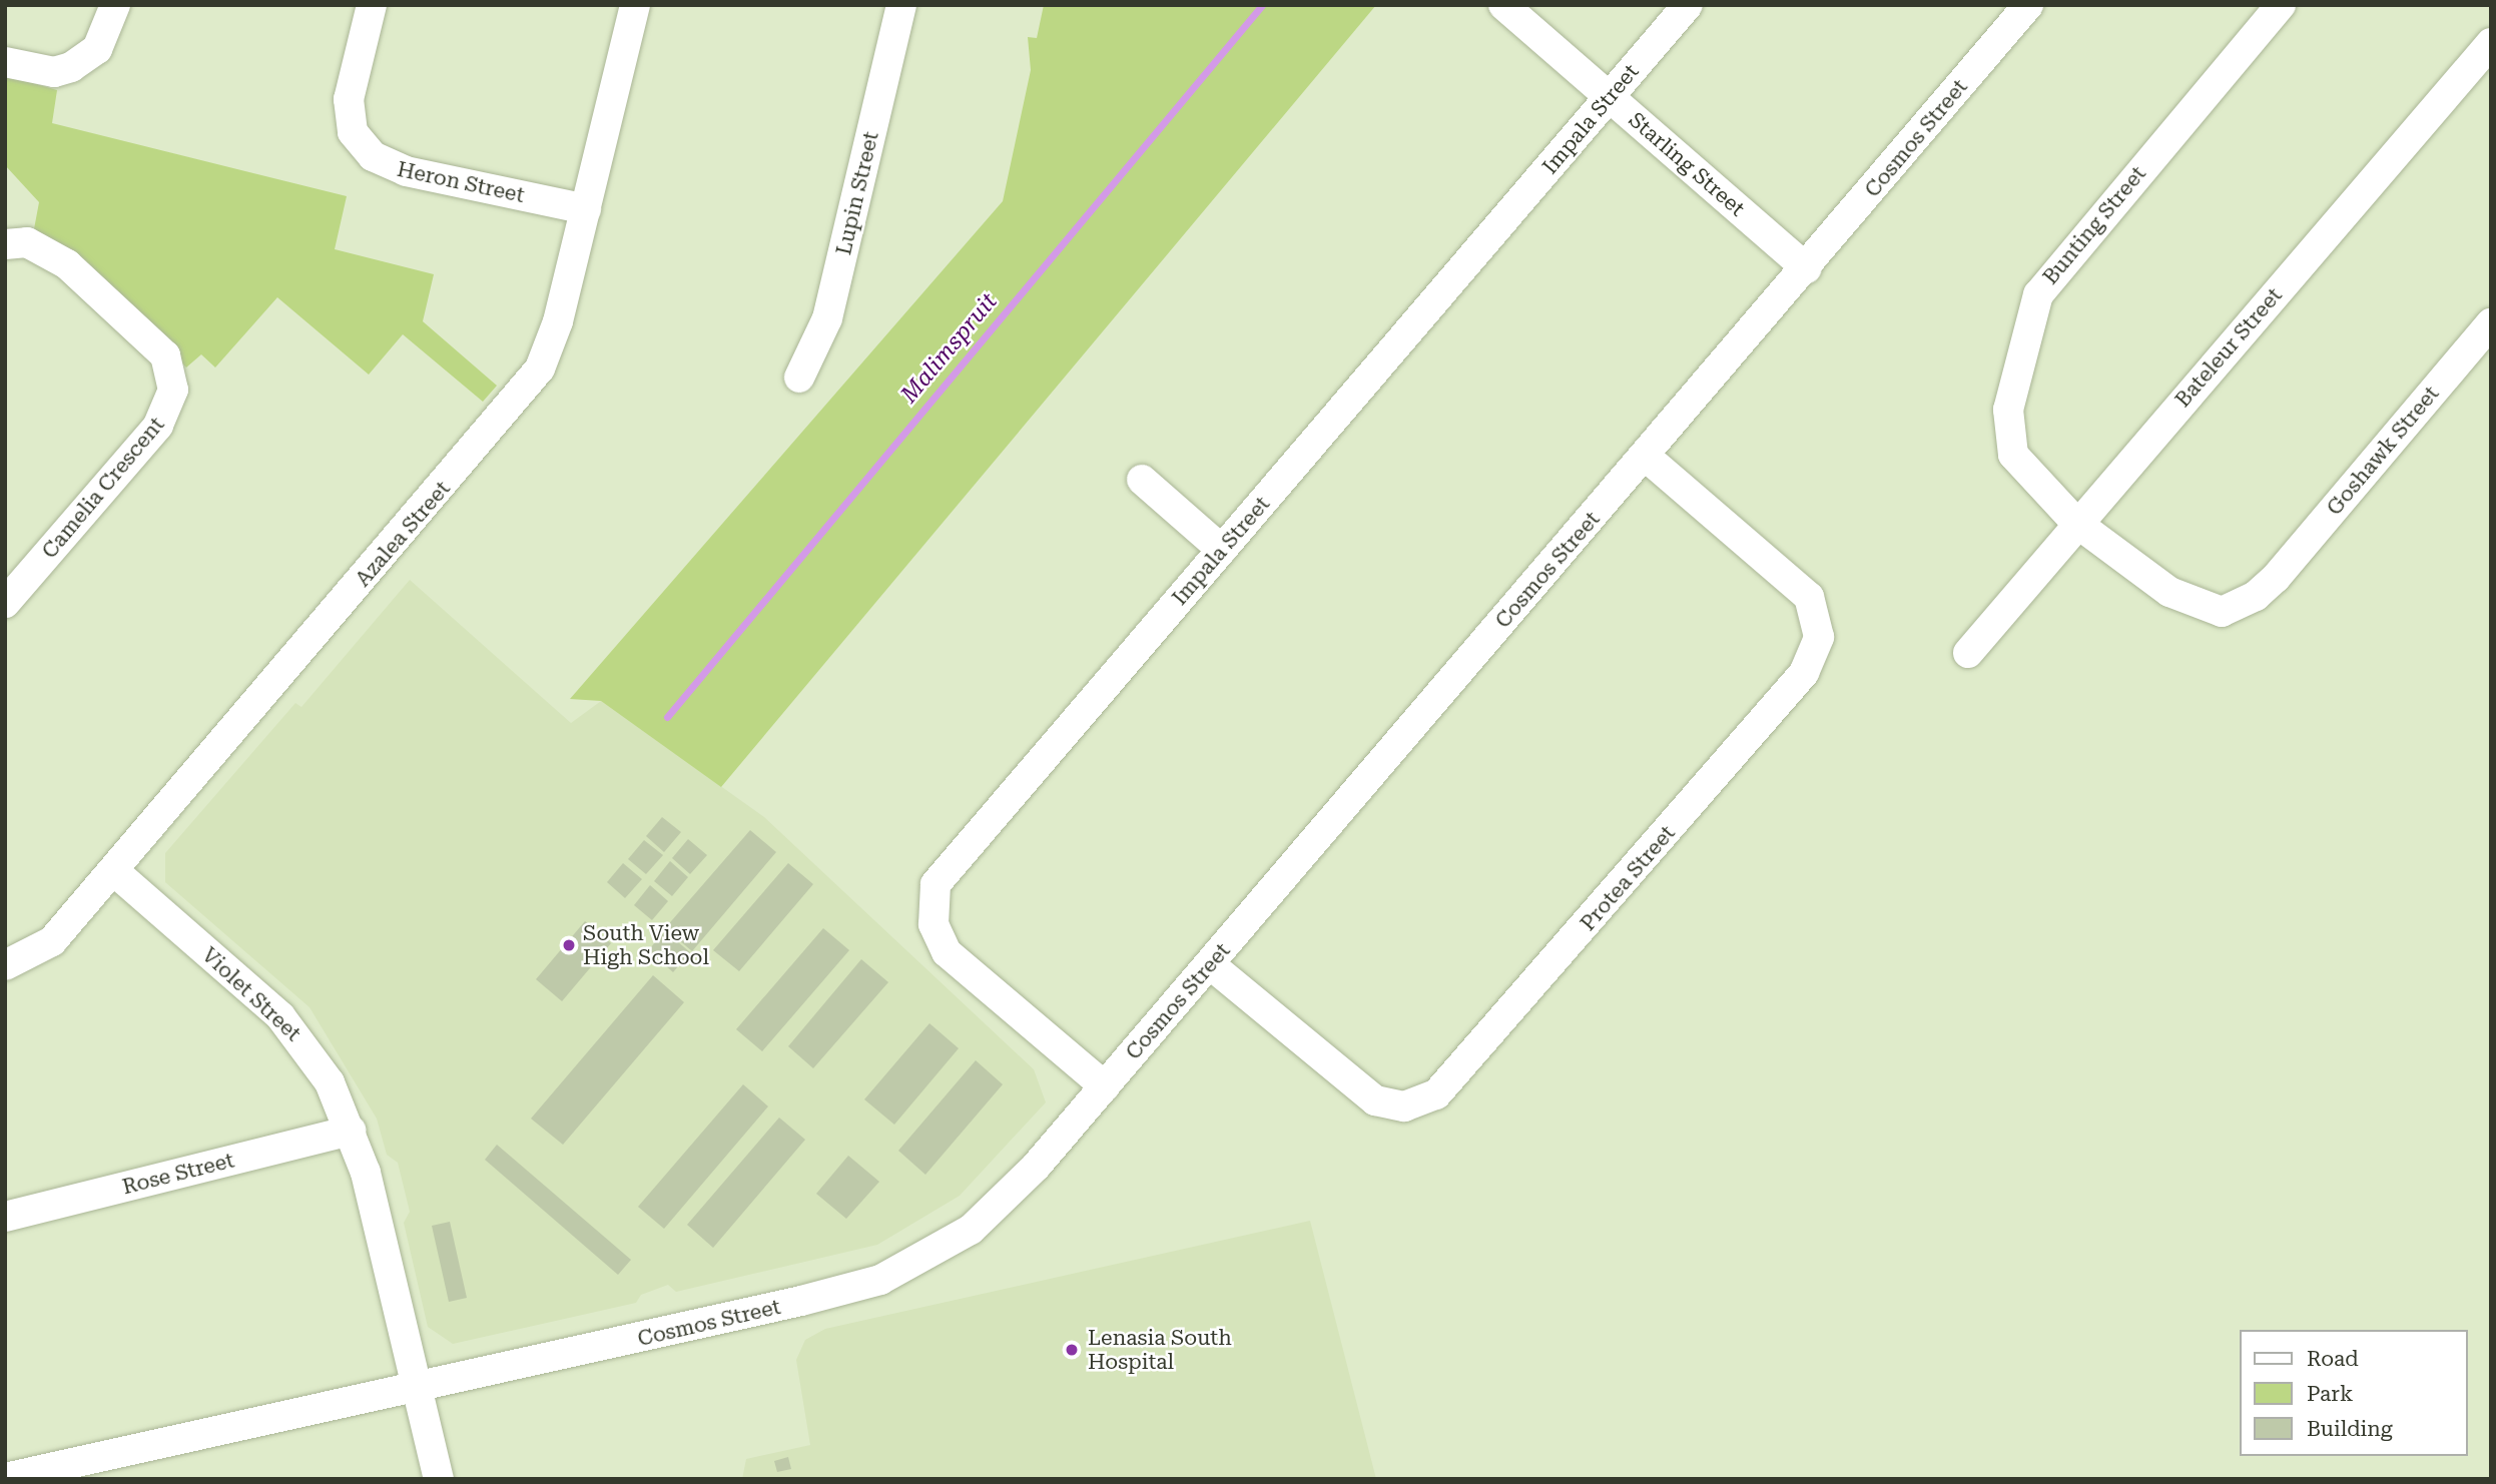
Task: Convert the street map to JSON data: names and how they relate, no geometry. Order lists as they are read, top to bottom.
{
  "streets": {
    "street": [
      "Impala Street",
      "Cosmos Street",
      "Starling Street",
      "Heron Street",
      "Lupin Street",
      "Bunting Street",
      "Bateleur Street",
      "Goshawk Street",
      "Camelia Crescent",
      "Azalea Street",
      "Protea Street",
      "Violet Street",
      "Rose Street"
    ]
  },
  "crossings": [
    ["Impala Street", "Cosmos Street"],
    ["Impala Street", "Starling Street"],
    ["Cosmos Street", "Starling Street"],
    ["Cosmos Street", "Protea Street"],
    ["Cosmos Street", "Violet Street"],
    ["Heron Street", "Azalea Street"],
    ["Bunting Street", "Bateleur Street"],
    ["Bunting Street", "Goshawk Street"],
    ["Azalea Street", "Violet Street"],
    ["Violet Street", "Rose Street"]
  ],
  "water": ["Malimspruit"],
  "places": ["South View High School", "Lenasia South Hospital"],
  "legend": ["Road", "Park", "Building"]
}
